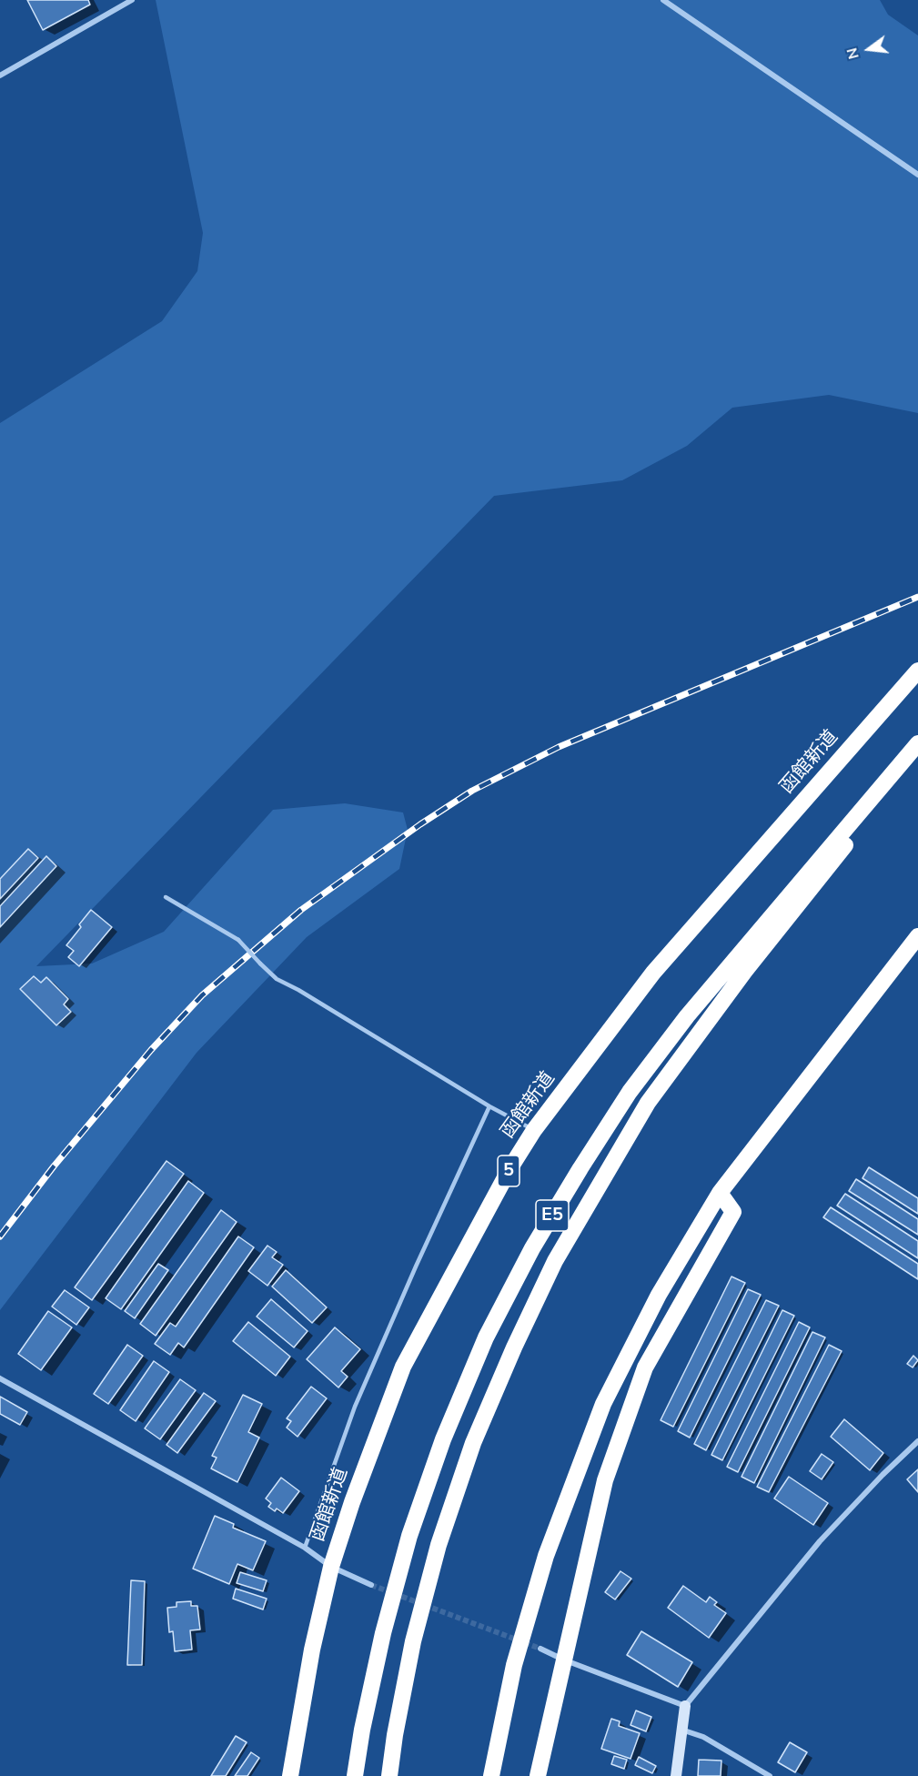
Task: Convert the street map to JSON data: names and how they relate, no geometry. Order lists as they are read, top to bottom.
{
  "streets": {
    "highway": ["函館新道", "5", "E5"]
  },
  "north": "left"
}
